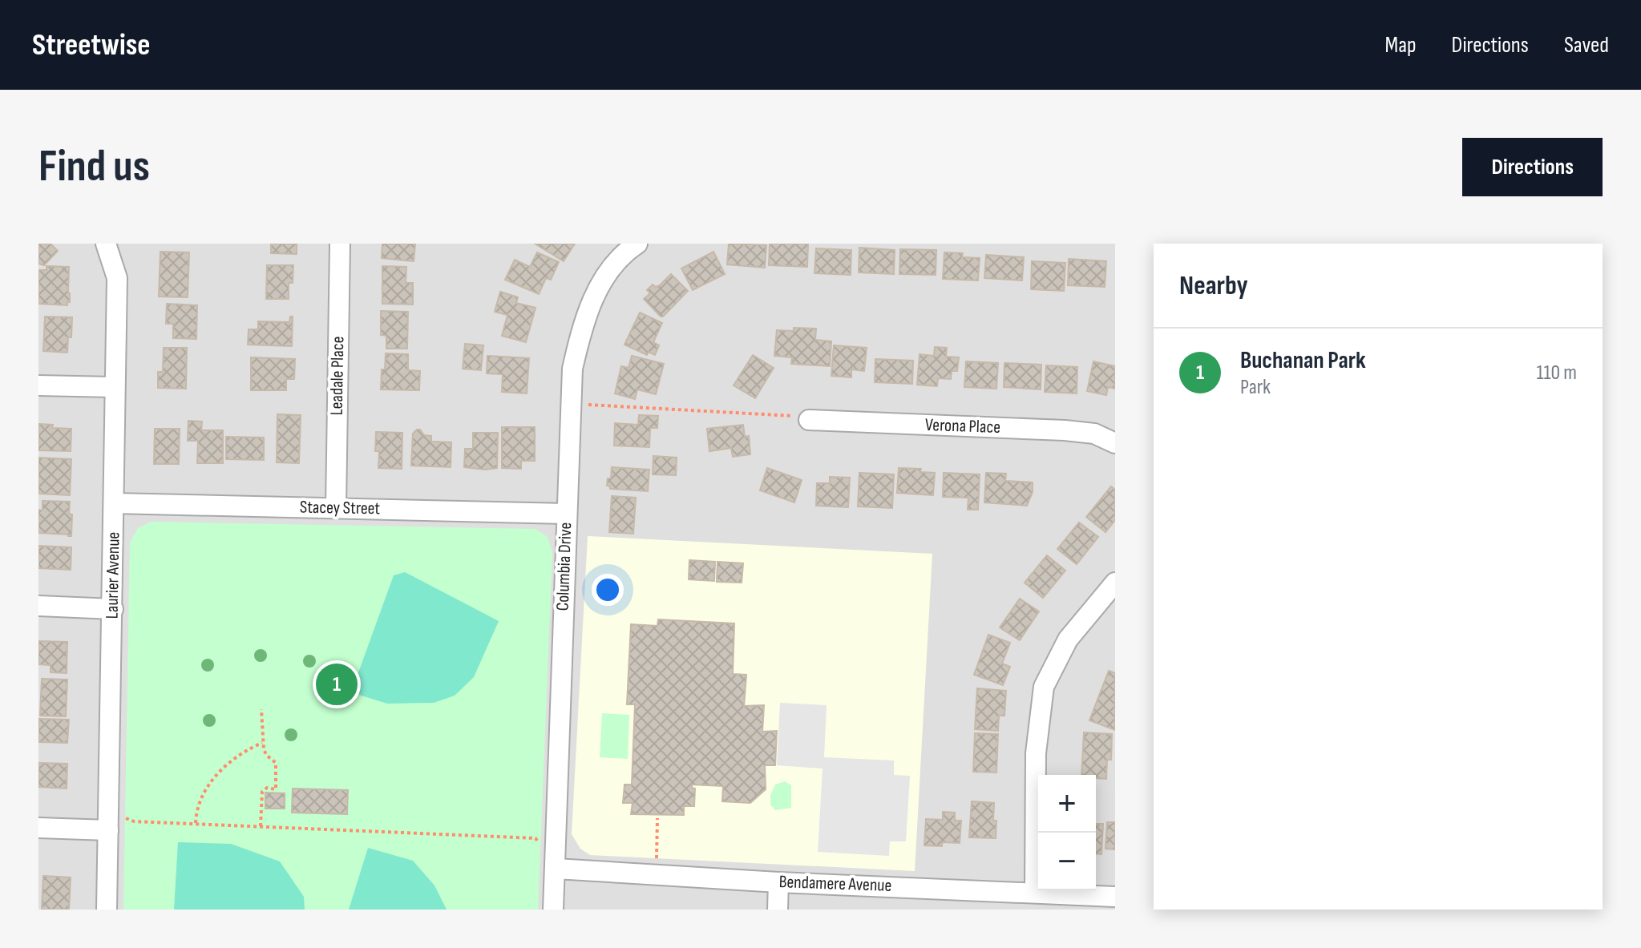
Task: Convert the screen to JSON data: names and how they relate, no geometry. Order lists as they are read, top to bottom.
{
  "streets": {
    "street": [
      "Leadale Place",
      "Verona Place",
      "Stacey Street",
      "Columbia Drive",
      "Laurier Avenue",
      "Bendamere Avenue"
    ]
  },
  "crossings": [
    ["Leadale Place", "Stacey Street"],
    ["Stacey Street", "Columbia Drive"],
    ["Stacey Street", "Laurier Avenue"],
    ["Columbia Drive", "Bendamere Avenue"]
  ],
  "page": {
    "header": "Streetwise",
    "nav": ["Map", "Directions", "Saved"],
    "buttons": "Directions",
    "title": "Find us",
    "heading": "Nearby",
    "list": [
      {
        "mark": "1",
        "name": "Buchanan Park",
        "note": "Park",
        "value": "110 m"
      }
    ],
    "pins": "1",
    "map_buttons": ["+", "−"]
  }
}
